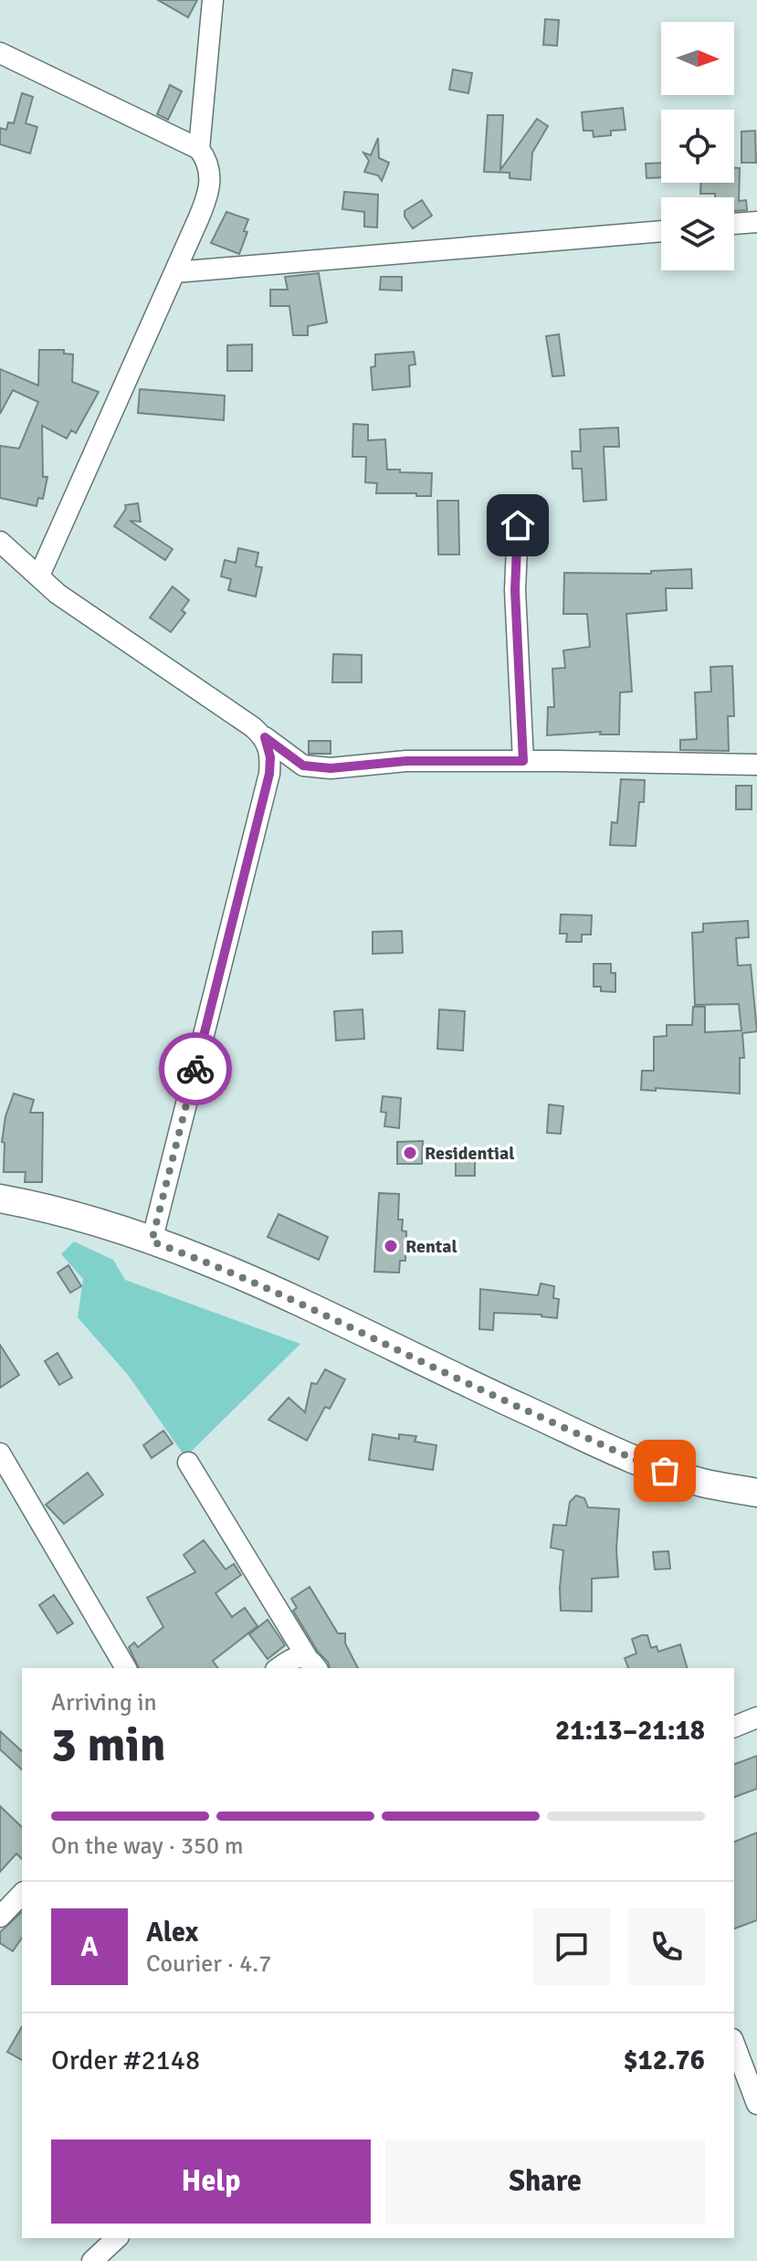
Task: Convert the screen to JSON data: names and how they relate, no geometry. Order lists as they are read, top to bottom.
{
  "places": ["Residential", "Rental"],
  "north": "right",
  "page": {
    "heading": ["3 min", "Arriving in", "21:13–21:18"],
    "panel": [
      "Alex",
      "Courier · 4.7",
      "Order #2148",
      "$12.76"
    ],
    "bar": "On the way · 350 m",
    "round": "A",
    "buttons": ["Help", "Share"]
  }
}
